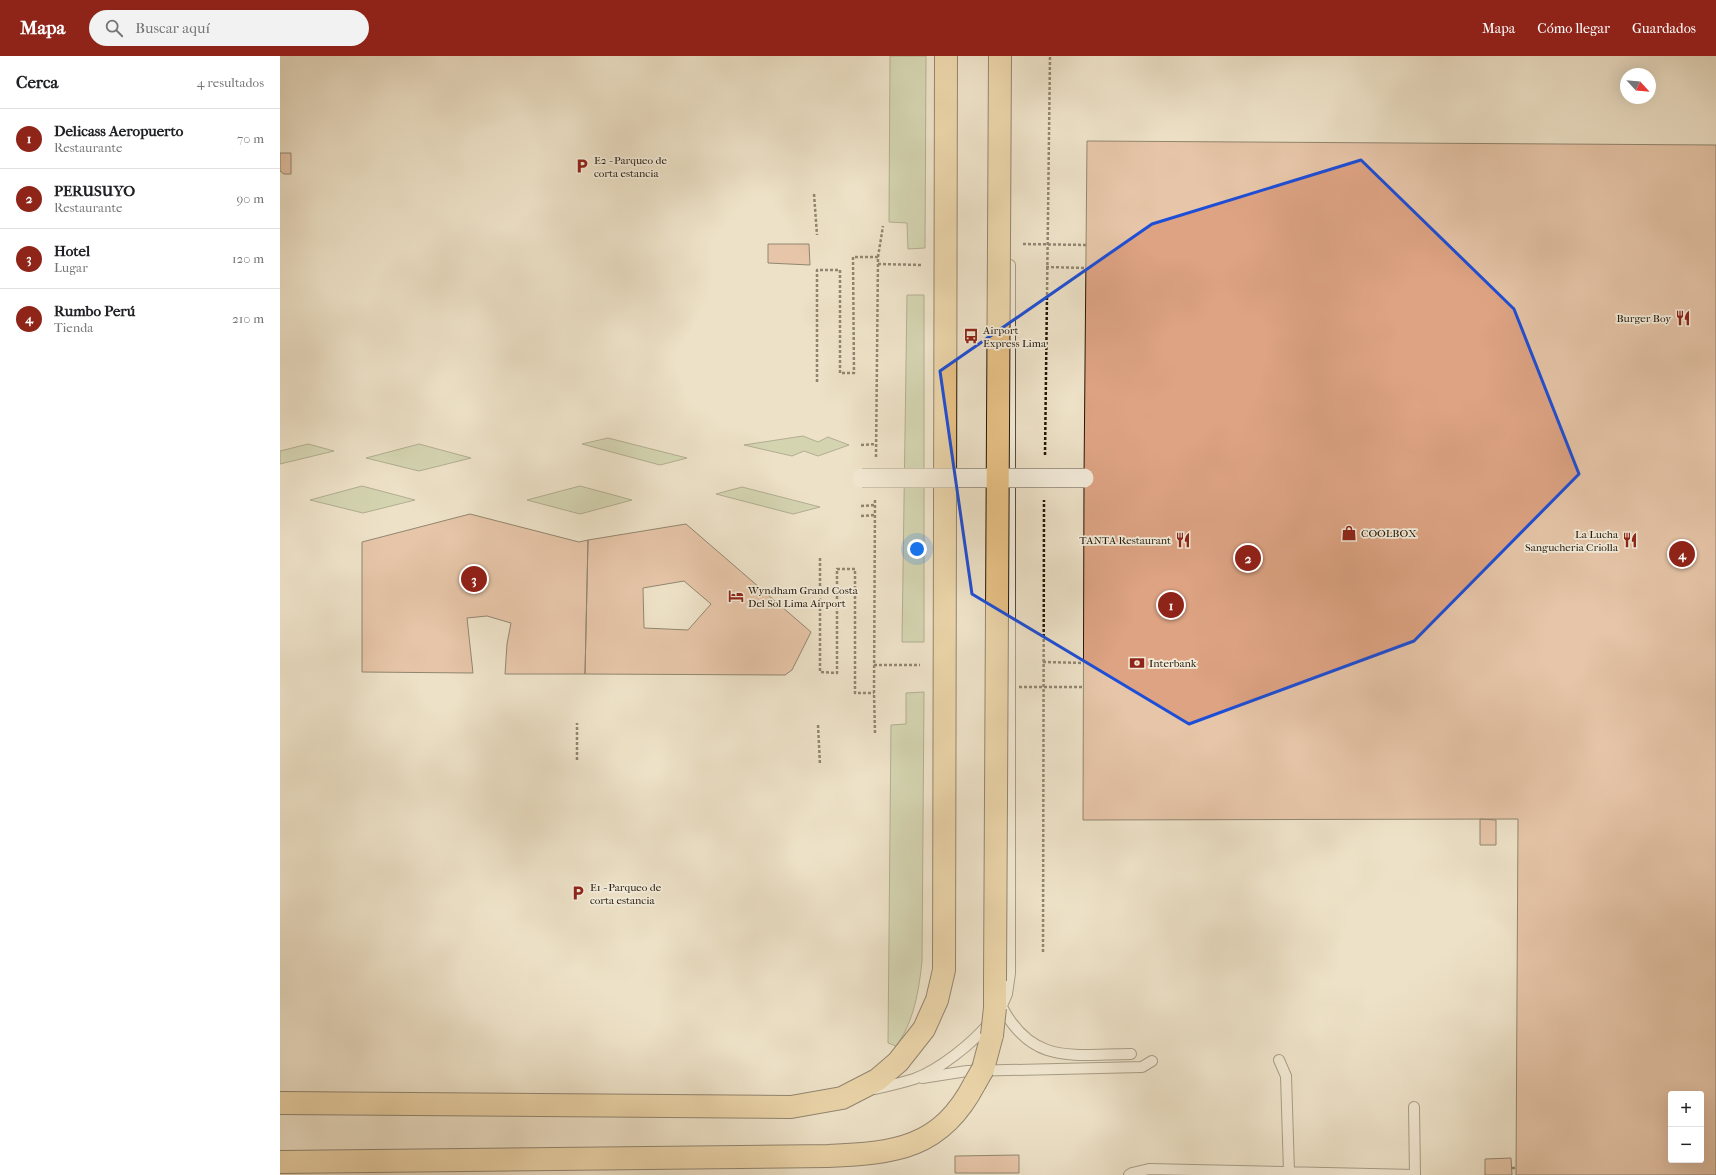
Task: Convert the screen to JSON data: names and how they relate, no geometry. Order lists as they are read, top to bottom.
{
  "places": {
    "parking": ["E2 - Parqueo de corta estancia", "E1 - Parqueo de corta estancia"],
    "restaurant": ["Burger Boy", "TANTA Restaurant", "La Lucha Sangucheria Criolla"],
    "bus stop": ["Airport Express Lima"],
    "shop": ["COOLBOX"],
    "hotel": ["Wyndham Grand Costa Del Sol Lima Airport"],
    "bank": ["Interbank"]
  },
  "north": "bottom right",
  "page": {
    "header": "Mapa",
    "search": "Buscar aquí",
    "nav": ["Mapa", "Cómo llegar", "Guardados"],
    "heading": ["Cerca", "4 resultados"],
    "list": [
      {
        "mark": "1",
        "name": "Delicass Aeropuerto",
        "note": "Restaurante",
        "value": "70 m"
      },
      {
        "mark": "2",
        "name": "PERUSUYO",
        "note": "Restaurante",
        "value": "90 m"
      },
      {
        "mark": "3",
        "name": "Hotel",
        "note": "Lugar",
        "value": "120 m"
      },
      {
        "mark": "4",
        "name": "Rumbo Perú",
        "note": "Tienda",
        "value": "210 m"
      }
    ],
    "pins": [
      "4",
      "2",
      "3",
      "1"
    ],
    "map_buttons": ["+", "−"]
  }
}
